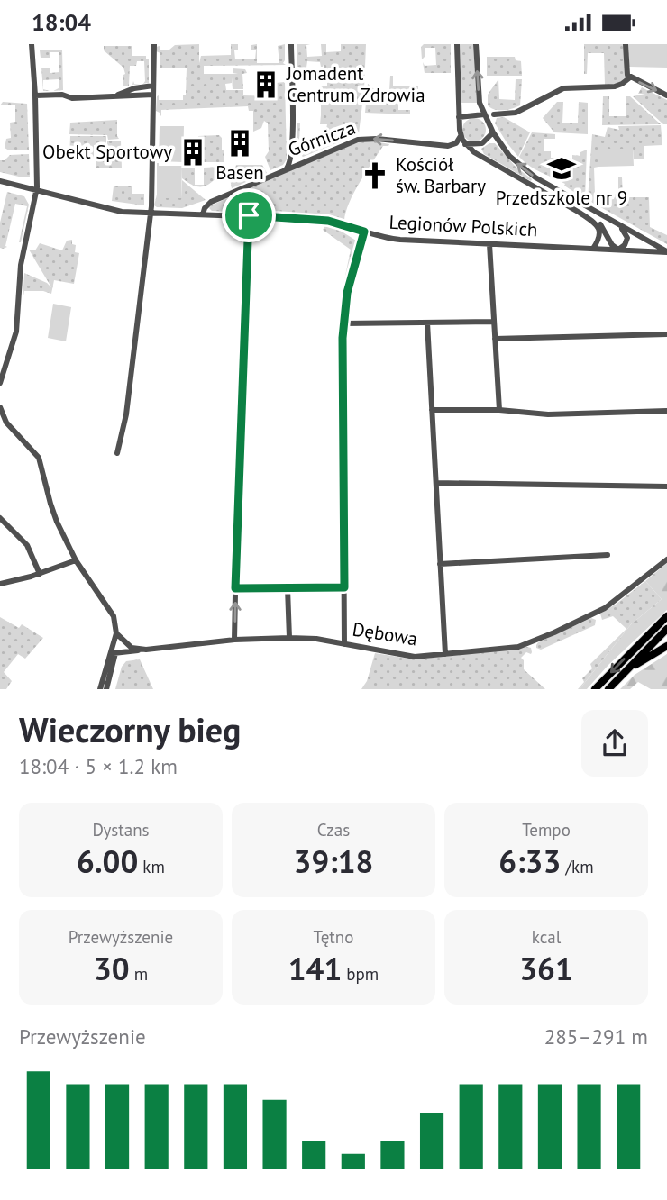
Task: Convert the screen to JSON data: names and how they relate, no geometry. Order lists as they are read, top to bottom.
{
  "streets": {
    "street": ["Górnicza", "Legionów Polskich", "Dębowa"]
  },
  "crossings": [
    ["Górnicza", "Legionów Polskich"]
  ],
  "one_way": ["Górnicza"],
  "places": {
    "building": ["Jomadent Centrum Zdrowia", "Basen", "Obekt Sportowy"],
    "school or university": ["Przedszkole nr 9"],
    "church": ["Kościół św. Barbary"]
  },
  "page": {
    "status": "18:04",
    "heading": ["Wieczorny bieg", "18:04 · 5 × 1.2 km"],
    "stats": [
      ["Dystans", "6.00 km"],
      ["Czas", "39:18"],
      ["Tempo", "6:33 /km"],
      ["Przewyższenie", "30 m"],
      ["Tętno", "141 bpm"],
      ["kcal", "361"]
    ],
    "chart": ["Przewyższenie", "285–291 m"]
  }
}
